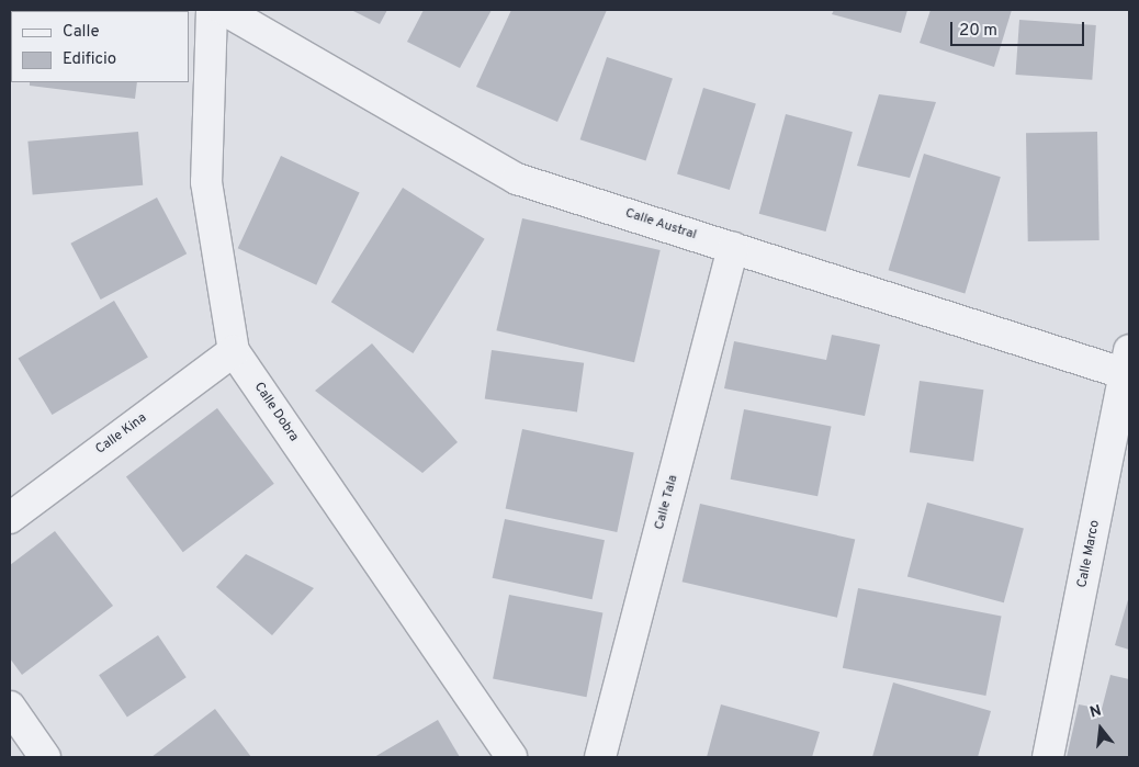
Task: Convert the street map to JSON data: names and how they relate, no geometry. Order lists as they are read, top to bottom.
{
  "streets": {
    "street": [
      "Calle Austral",
      "Calle Dobra",
      "Calle Kina",
      "Calle Tala",
      "Calle Marco"
    ]
  },
  "crossings": [
    ["Calle Austral", "Calle Tala"],
    ["Calle Austral", "Calle Marco"],
    ["Calle Dobra", "Calle Kina"]
  ],
  "legend": ["Calle", "Edificio"],
  "scale_bar": "20 m",
  "north": "top"
}
